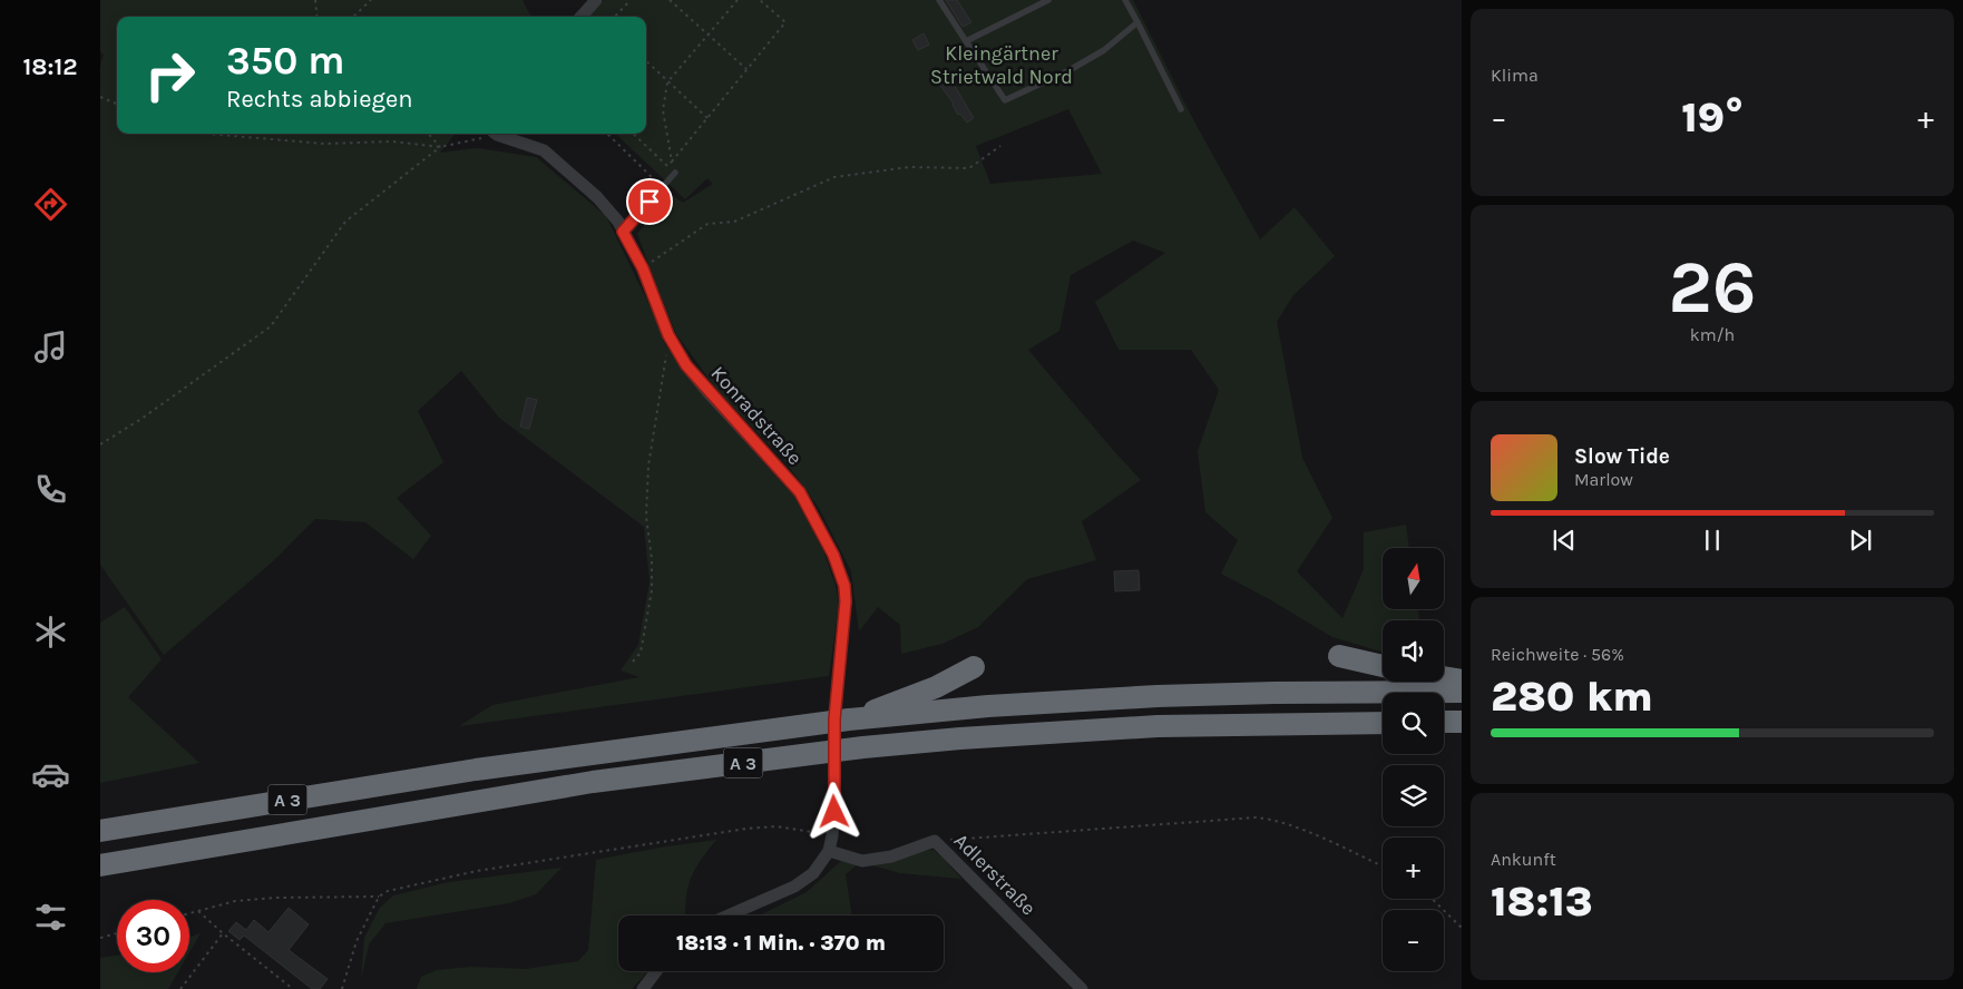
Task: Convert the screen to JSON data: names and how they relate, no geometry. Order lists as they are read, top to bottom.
{
  "streets": {
    "highway": ["A 3"],
    "street": ["Konradstraße", "Adlerstraße"]
  },
  "crossings": [
    ["Konradstraße", "Adlerstraße"]
  ],
  "parks": ["Kleingärtner Strietwald Nord"],
  "north": "top",
  "page": {
    "tabs": "18:12",
    "tile": [
      "Klima",
      ["26", "km/h"],
      ["Reichweite · 56%", "280 km"],
      ["Ankunft", "18:13"]
    ],
    "turn": ["350 m", "Rechts abbiegen"],
    "heat": ["−", "19°", "+"],
    "song": ["Slow Tide", "Marlow"],
    "map_buttons": ["+", "−"],
    "limit": "30",
    "trip": "18:13 · 1 Min. · 370 m"
  }
}
